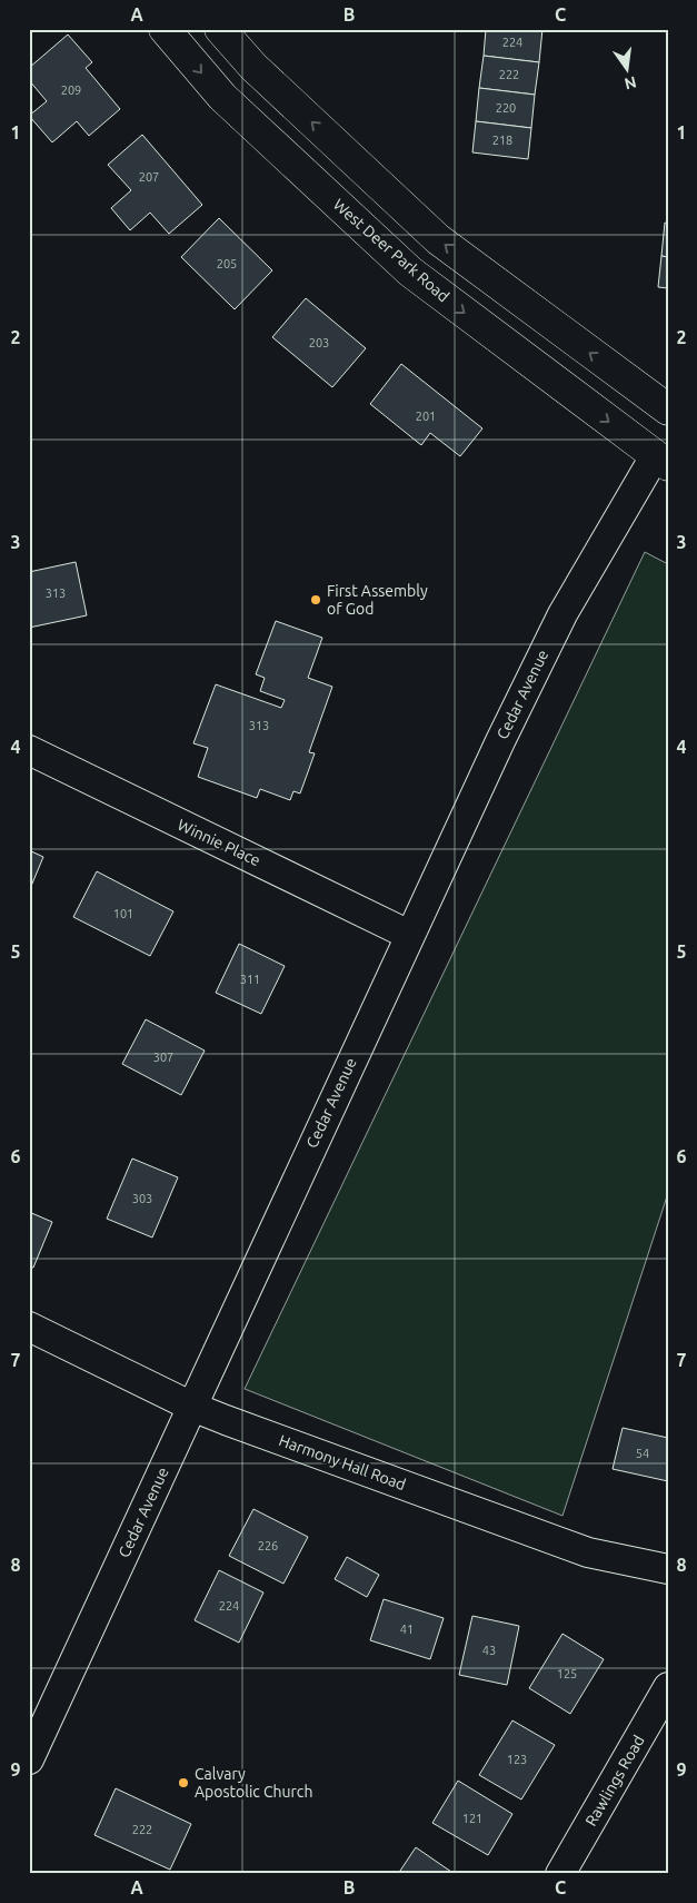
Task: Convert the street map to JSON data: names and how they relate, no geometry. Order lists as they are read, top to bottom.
{
  "streets": {
    "street": [
      "West Deer Park Road",
      "Cedar Avenue",
      "Winnie Place",
      "Harmony Hall Road",
      "Rawlings Road"
    ]
  },
  "crossings": [
    ["West Deer Park Road", "Cedar Avenue"],
    ["Cedar Avenue", "Winnie Place"],
    ["Cedar Avenue", "Harmony Hall Road"]
  ],
  "places": ["First Assembly of God", "Calvary Apostolic Church"],
  "house_numbers": [
    "224",
    "222",
    "209",
    "220",
    "218",
    "207",
    "205",
    "203",
    "201",
    "313",
    "313",
    "101",
    "311",
    "307",
    "303",
    "54",
    "226",
    "224",
    "41",
    "43",
    "125",
    "123",
    "121",
    "222"
  ],
  "north": "bottom",
  "grid": {
    "columns": ["A", "B", "C"],
    "rows": [
      "1",
      "2",
      "3",
      "4",
      "5",
      "6",
      "7",
      "8",
      "9"
    ]
  }
}
